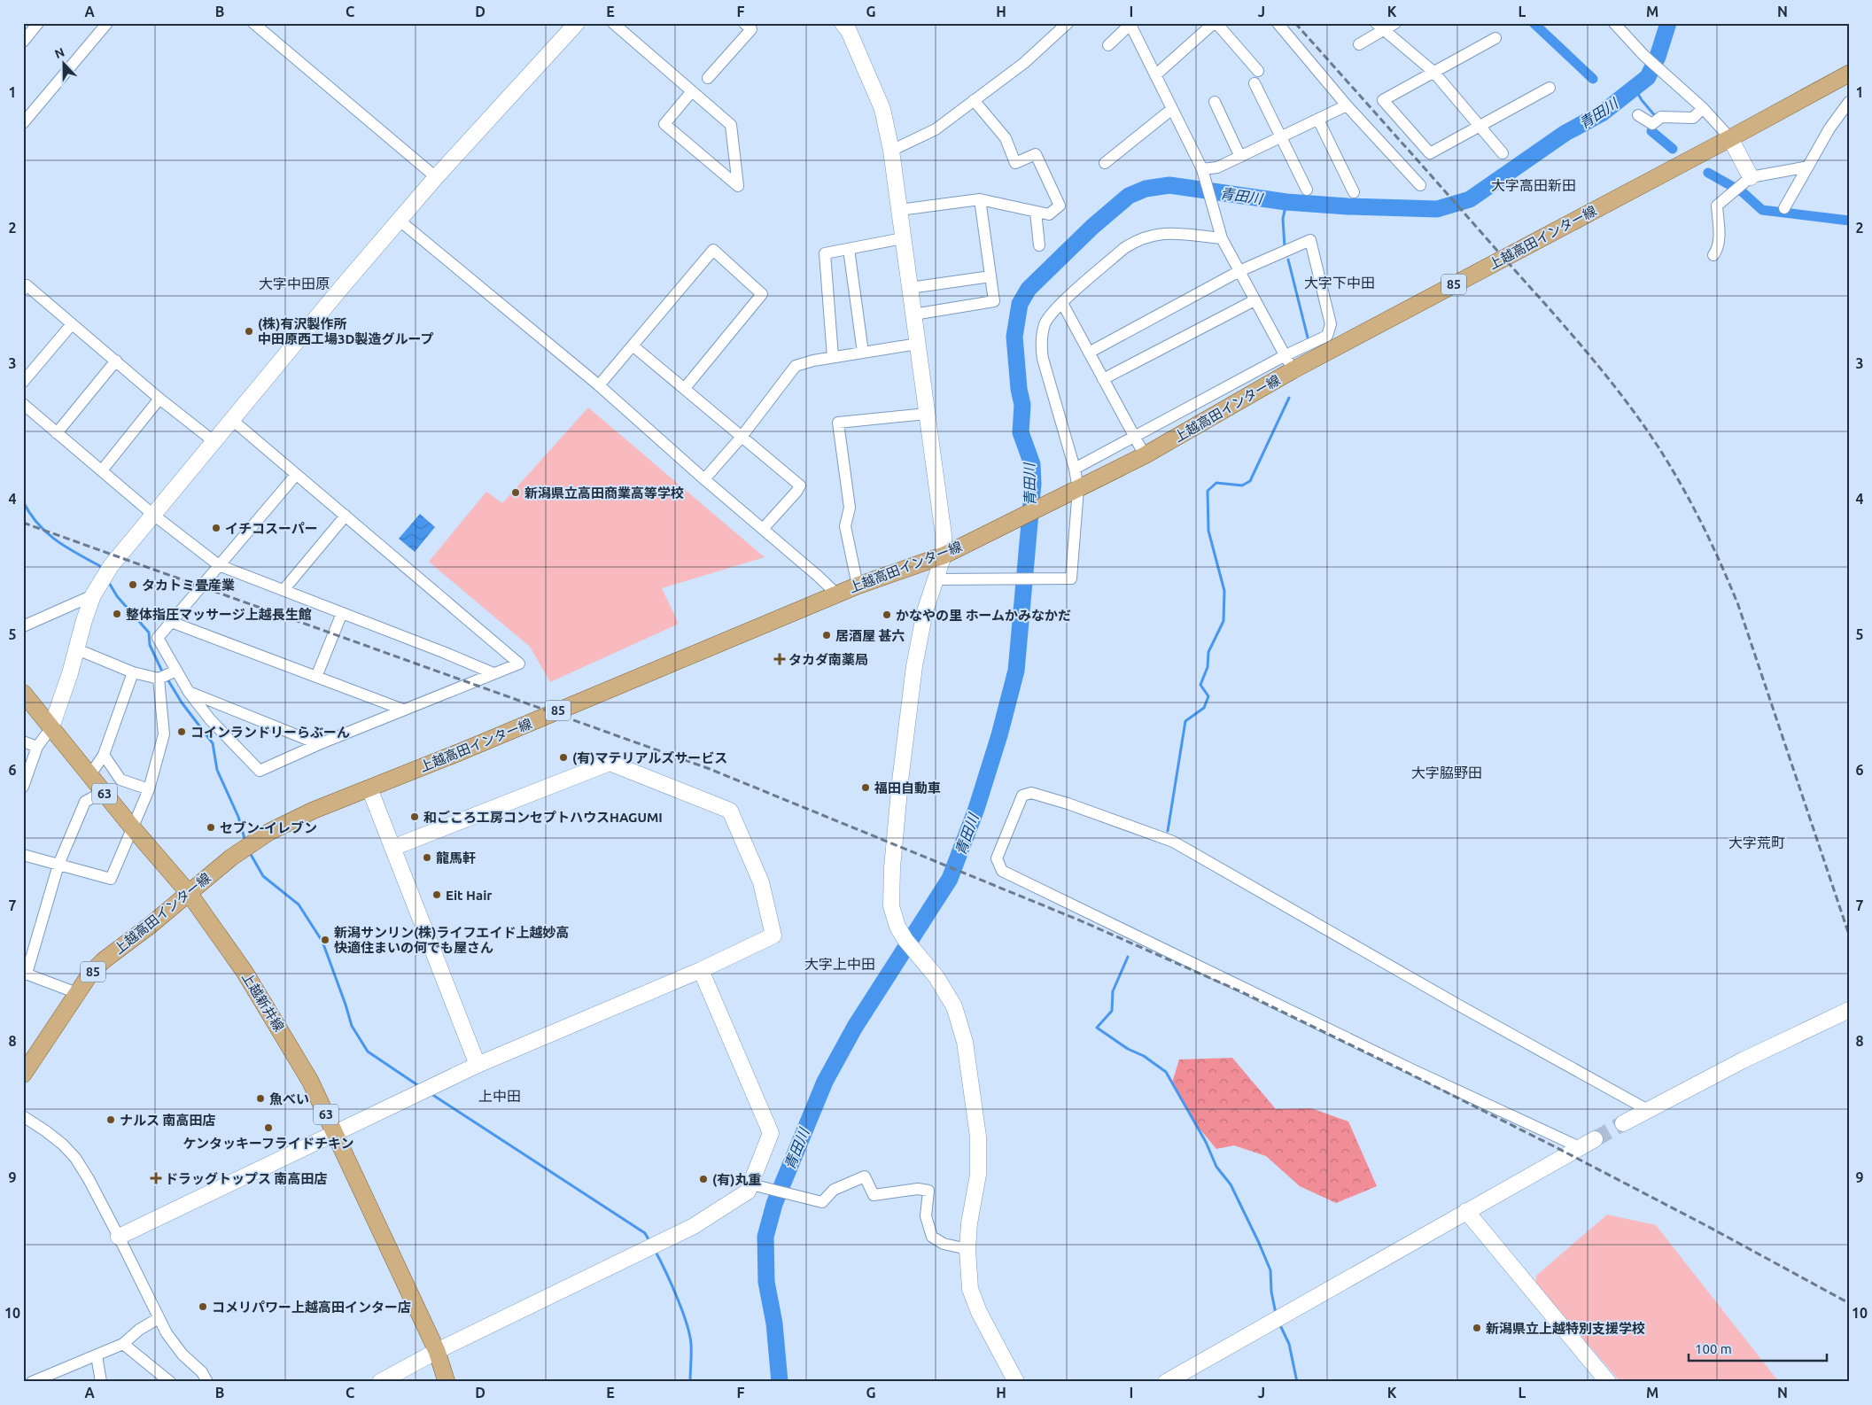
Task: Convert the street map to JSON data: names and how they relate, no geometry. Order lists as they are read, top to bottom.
{
  "streets": {
    "main road": [
      "上越高田インター線",
      "85",
      "63",
      "上越新井線"
    ]
  },
  "crossings": [
    ["上越高田インター線", "上越新井線"]
  ],
  "districts": [
    "大字高田新田",
    "大字下中田",
    "大字中田原",
    "大字脇野田",
    "大字荒町",
    "大字上中田",
    "上中田"
  ],
  "water": ["青田川"],
  "places": {
    "other": [
      "(株)有沢製作所 中田原西工場3D製造グループ",
      "新潟県立高田商業高等学校",
      "イチコスーパー",
      "タカトミ畳産業",
      "整体指圧マッサージ上越長生館",
      "かなやの里 ホームかみなかだ",
      "居酒屋 甚六",
      "コインランドリーらぶーん",
      "(有)マテリアルズサービス",
      "福田自動車",
      "和ごころ工房コンセプトハウスHAGUMI",
      "セブン-イレブン",
      "龍馬軒",
      "Eit Hair",
      "新潟サンリン(株)ライフエイド上越妙高 快適住まいの何でも屋さん",
      "魚べい",
      "ナルス 南高田店",
      "ケンタッキーフライドチキン",
      "(有)丸重",
      "コメリパワー上越高田インター店",
      "新潟県立上越特別支援学校"
    ],
    "health": ["タカダ南薬局", "ドラッグトップス 南高田店"]
  },
  "scale_bar": "100 m",
  "north": "top",
  "grid": {
    "columns": [
      "A",
      "B",
      "C",
      "D",
      "E",
      "F",
      "G",
      "H",
      "I",
      "J",
      "K",
      "L",
      "M",
      "N"
    ],
    "rows": [
      "1",
      "2",
      "3",
      "4",
      "5",
      "6",
      "7",
      "8",
      "9",
      "10"
    ]
  }
}
